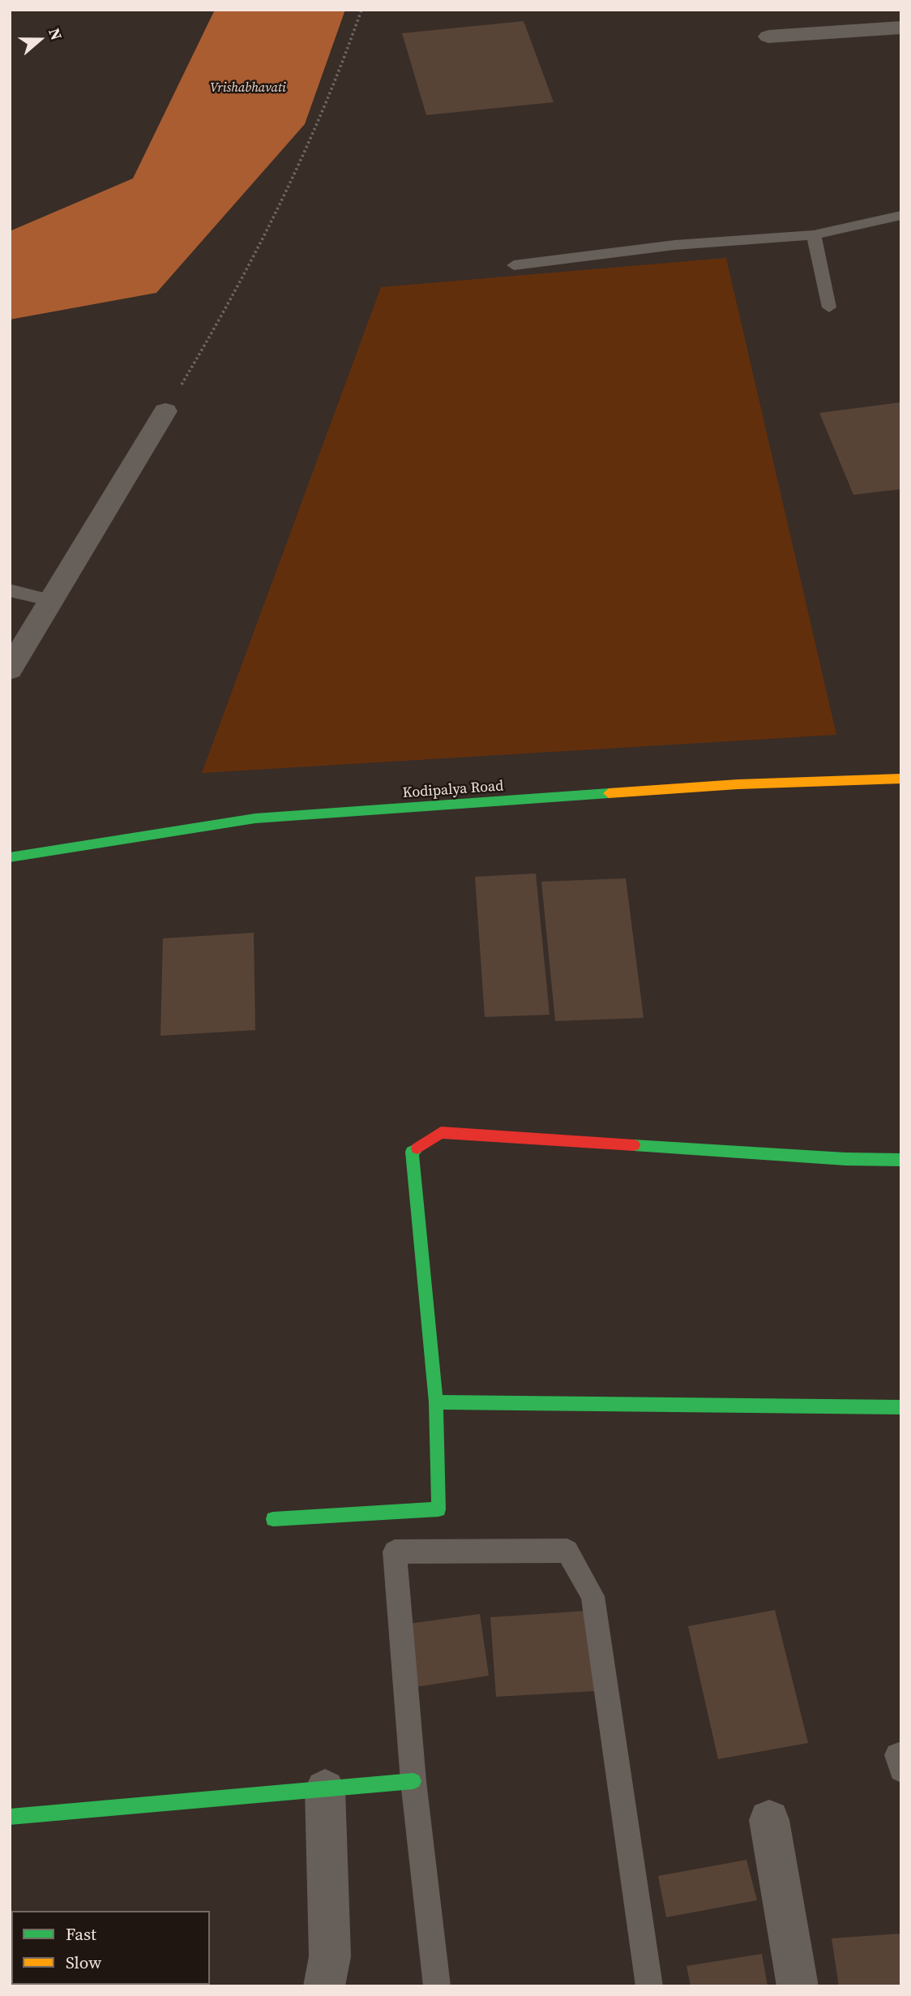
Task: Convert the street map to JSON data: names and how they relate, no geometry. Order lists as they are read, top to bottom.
{
  "streets": {
    "street": ["Kodipalya Road"]
  },
  "water": ["Vrishabhavati"],
  "legend": ["Fast", "Slow"],
  "north": "right"
}
